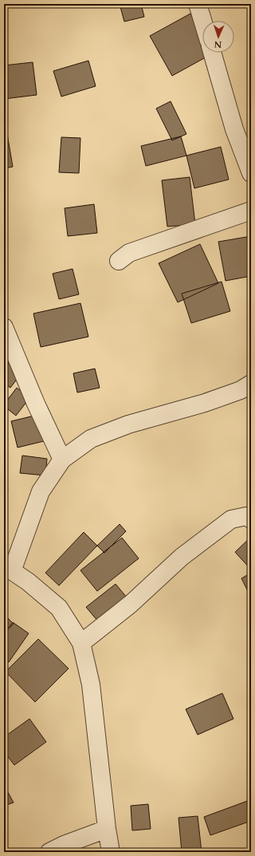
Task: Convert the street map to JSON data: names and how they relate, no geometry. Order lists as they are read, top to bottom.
{
  "north": "bottom"
}
